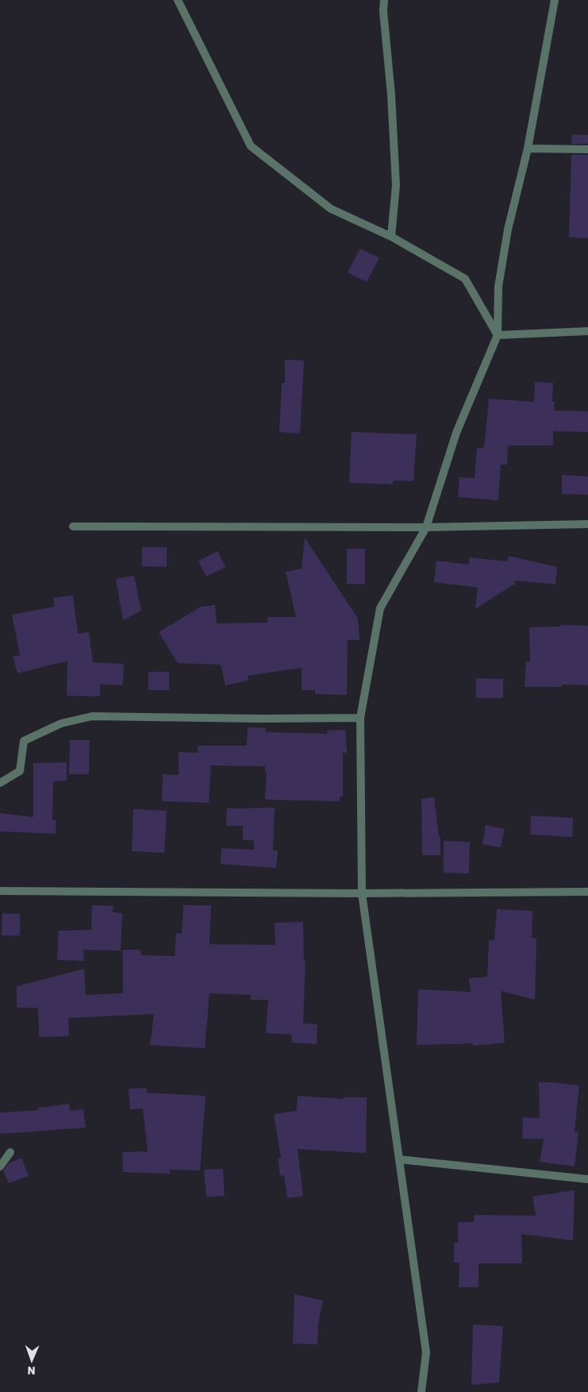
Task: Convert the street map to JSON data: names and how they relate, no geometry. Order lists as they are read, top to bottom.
{
  "north": "bottom"
}
